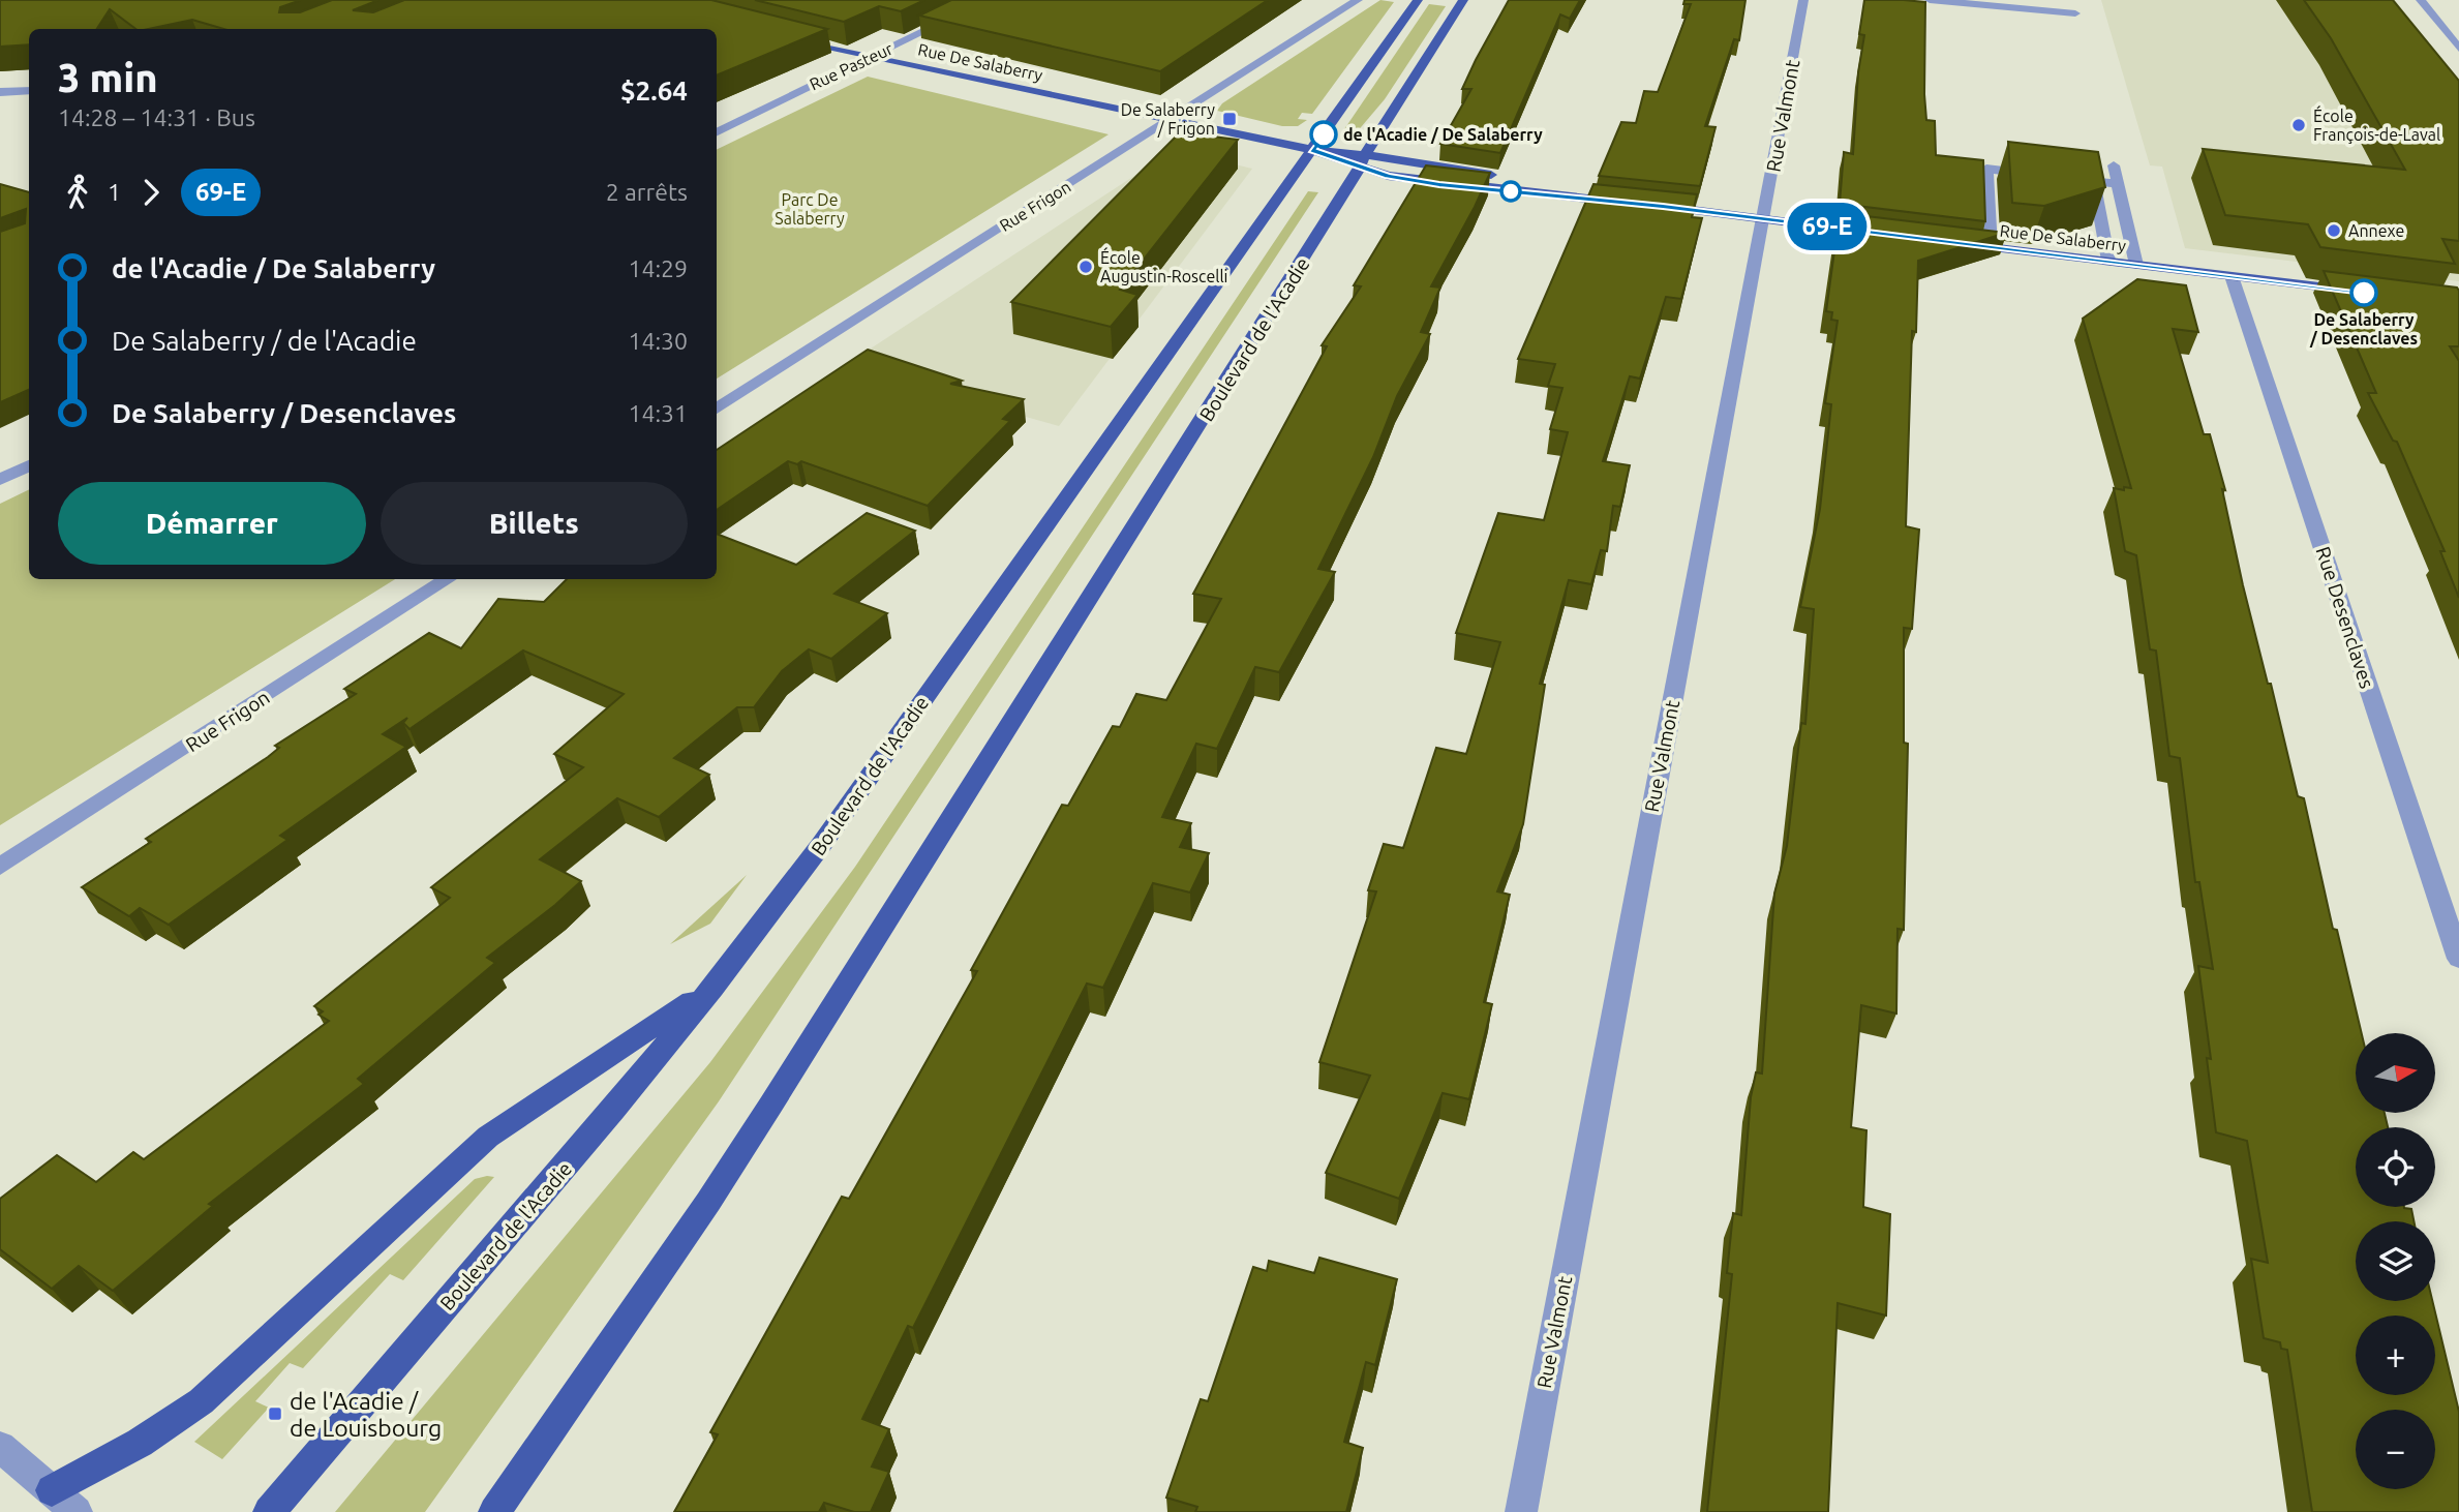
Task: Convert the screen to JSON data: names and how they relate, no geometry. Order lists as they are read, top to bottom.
{
  "streets": {
    "main road": ["Rue De Salaberry", "Boulevard de l'Acadie"],
    "street": [
      "Rue Pasteur",
      "Rue Valmont",
      "Rue Frigon",
      "Rue Desenclaves"
    ]
  },
  "crossings": [
    ["Rue De Salaberry", "Rue Pasteur"],
    ["Rue De Salaberry", "Rue Valmont"],
    ["Rue De Salaberry", "Rue Frigon"],
    ["Rue De Salaberry", "Boulevard de l'Acadie"],
    ["Rue De Salaberry", "Rue Desenclaves"]
  ],
  "parks": ["Parc De Salaberry"],
  "places": {
    "transit": ["De Salaberry / Frigon", "de l'Acadie / de Louisbourg"],
    "other": [
      "École François-de-Laval",
      "de l'Acadie / De Salaberry",
      "Annexe",
      "École Augustin-Roscelli",
      "De Salaberry / Desenclaves"
    ]
  },
  "lines": ["bus line 69-E"],
  "north": "right",
  "page": {
    "on_map": "69-E",
    "heading": ["3 min", "14:28 – 14:31 · Bus", "$2.64"],
    "legs": ["1", "69-E", "2 arrêts"],
    "list": [
      {
        "name": "de l'Acadie / De Salaberry",
        "value": "14:29"
      },
      {
        "name": "De Salaberry / de l'Acadie",
        "value": "14:30"
      },
      {
        "name": "De Salaberry / Desenclaves",
        "value": "14:31"
      }
    ],
    "buttons": ["Démarrer", "Billets"],
    "map_buttons": ["+", "−"]
  }
}
